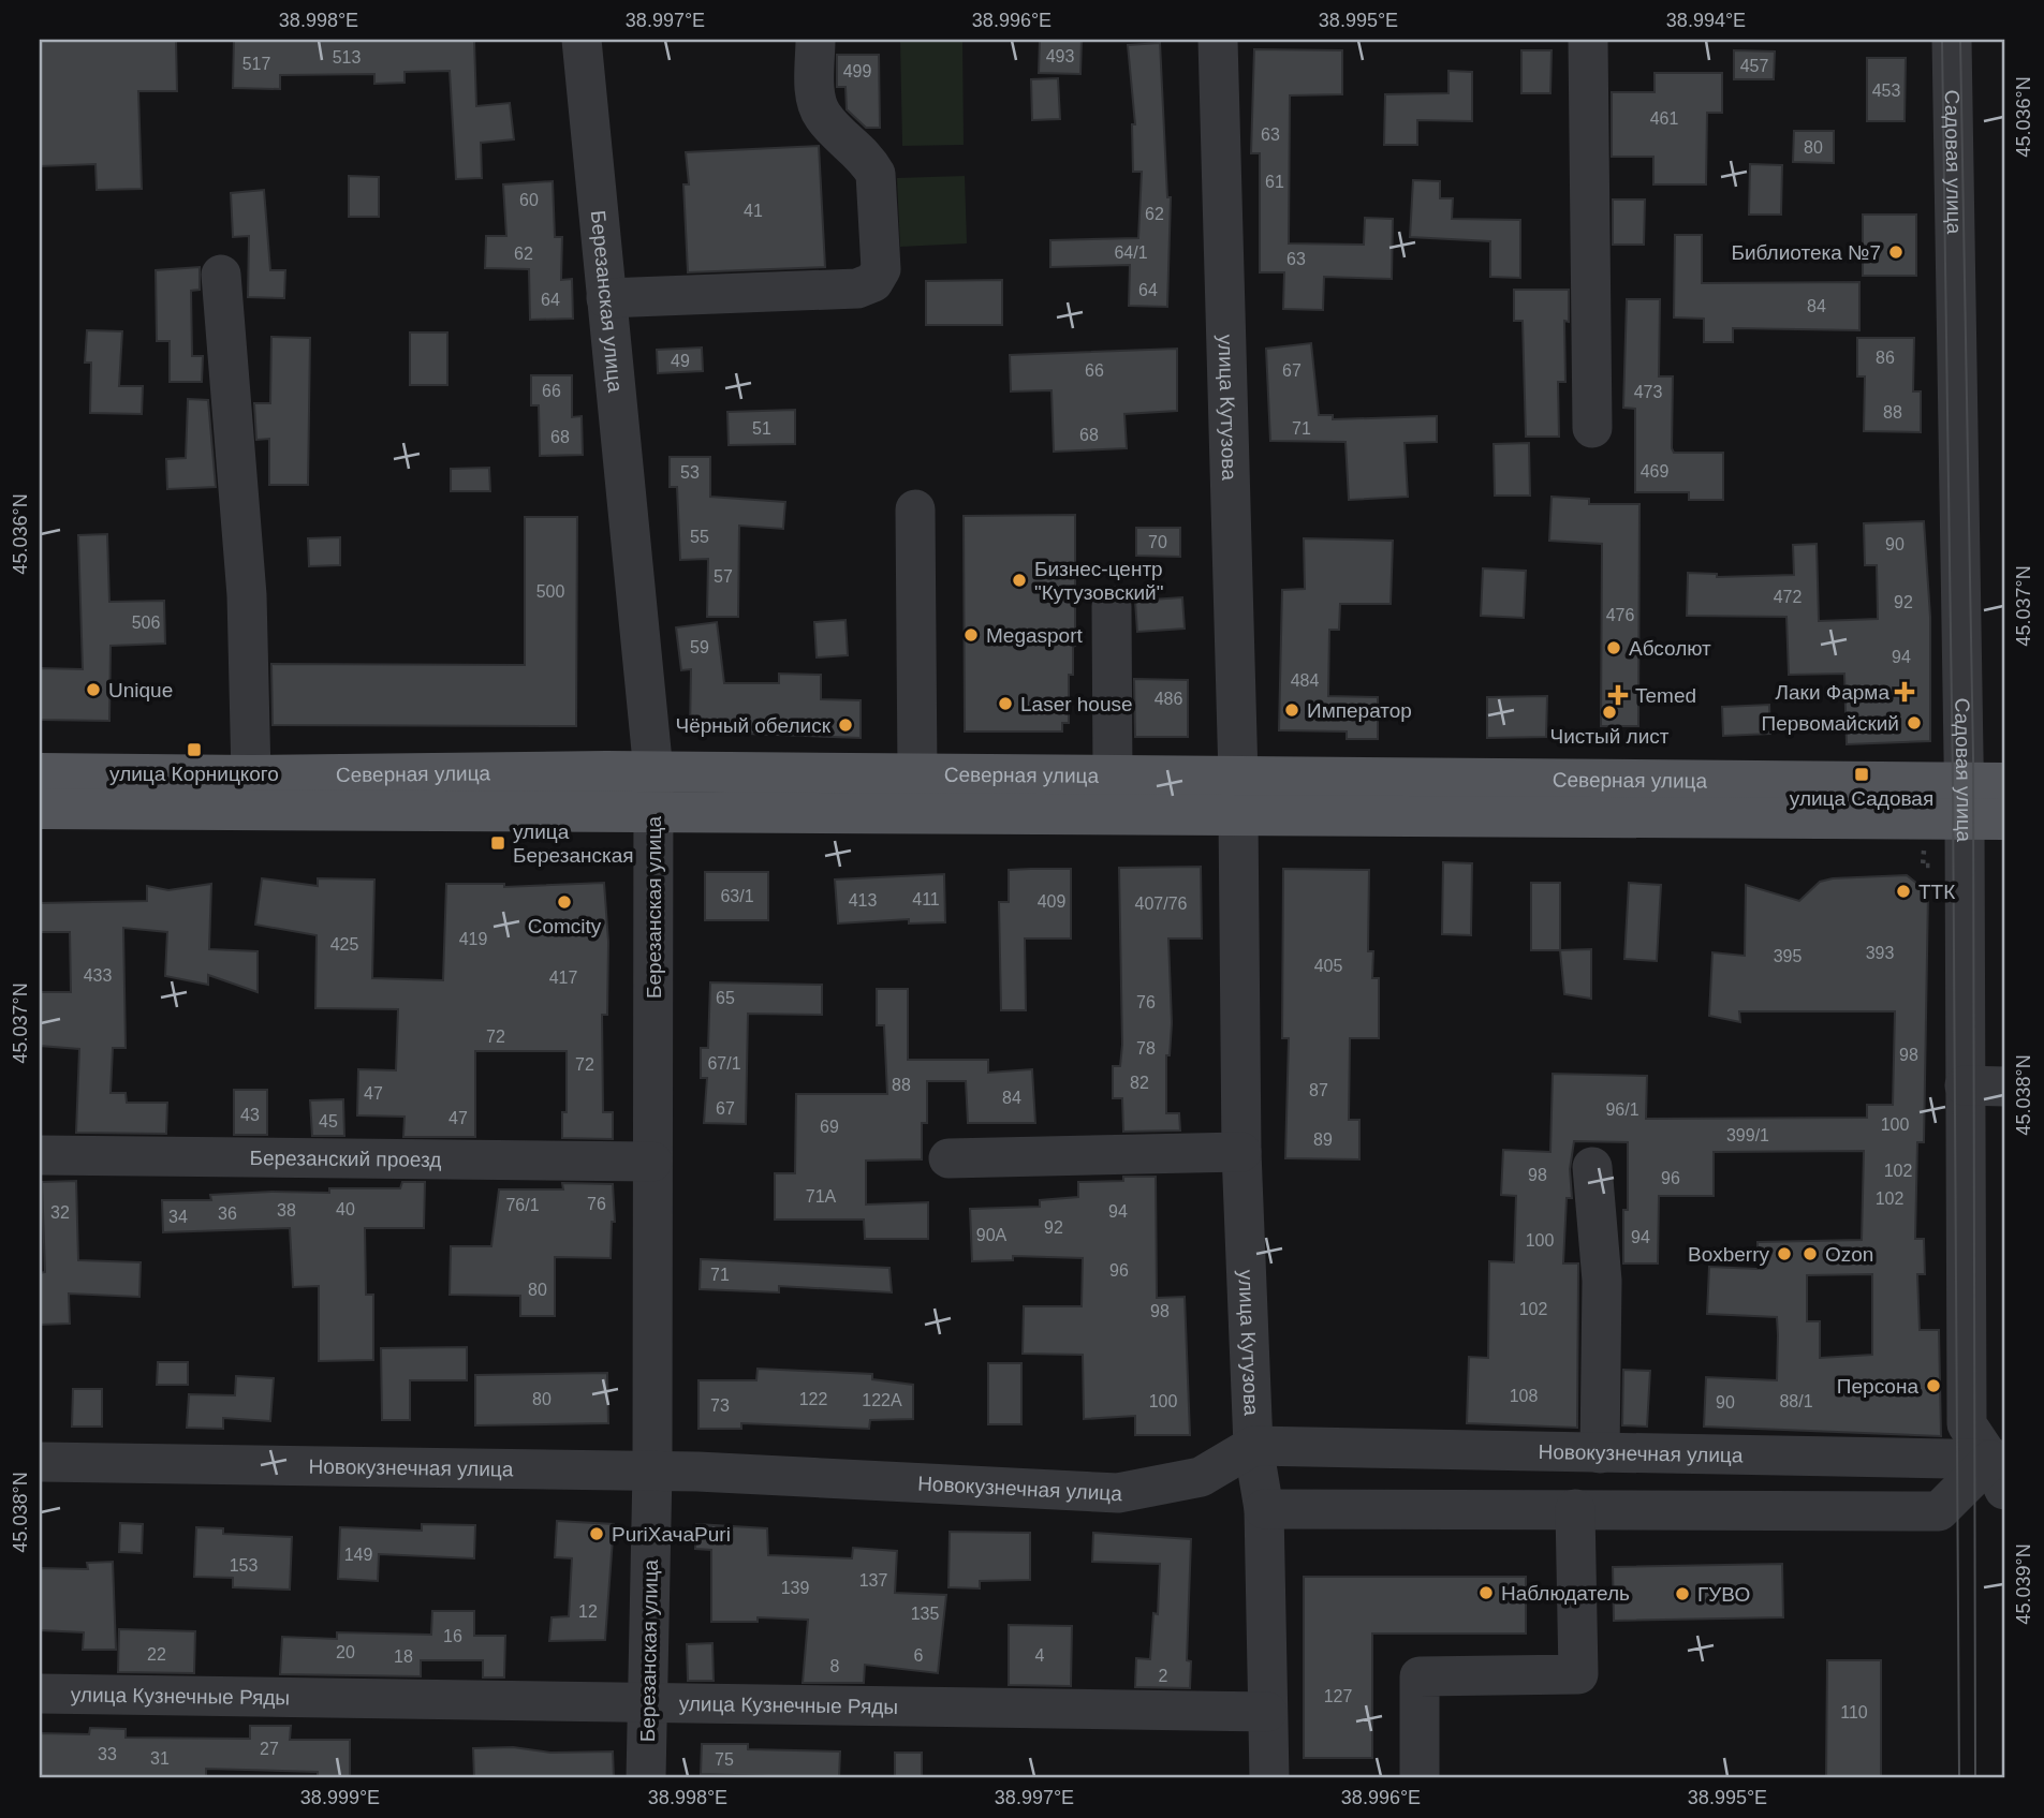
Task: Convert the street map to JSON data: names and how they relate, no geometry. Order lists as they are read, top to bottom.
{
  "streets": {
    "main road": ["Северная улица"],
    "street": [
      "Садовая улица",
      "Березанская улица",
      "улица Кутузова",
      "Березанский проезд",
      "Новокузнечная улица",
      "улица Кузнечные Ряды"
    ]
  },
  "crossings": [
    ["Садовая улица", "Северная улица"],
    ["Садовая улица", "Новокузнечная улица"],
    ["Березанская улица", "Северная улица"],
    ["Березанская улица", "Березанский проезд"],
    ["Березанская улица", "Новокузнечная улица"],
    ["Березанская улица", "улица Кузнечные Ряды"],
    ["улица Кутузова", "Северная улица"],
    ["улица Кутузова", "Новокузнечная улица"],
    ["улица Кутузова", "улица Кузнечные Ряды"]
  ],
  "places": {
    "other": [
      "Библиотека №7",
      "Бизнес-центр \"Кутузовский\"",
      "Megasport",
      "Абсолют",
      "Unique",
      "Laser house",
      "Император",
      "Чистый лист",
      "Первомайский",
      "Чёрный обелиск",
      "ТТК",
      "Comcity",
      "Boxberry",
      "Ozon",
      "Персона",
      "PuriХачаPuri",
      "Наблюдатель",
      "ГУВО"
    ],
    "health": ["Лаки Фарма", "Temed"],
    "transit": ["улица Корницкого", "улица Садовая", "улица Березанская"]
  },
  "house_numbers": [
    "493",
    "513",
    "517",
    "457",
    "499",
    "453",
    "461",
    "63",
    "80",
    "61",
    "60",
    "41",
    "62",
    "64/1",
    "62",
    "63",
    "64",
    "64",
    "84",
    "86",
    "49",
    "66",
    "67",
    "66",
    "473",
    "88",
    "51",
    "71",
    "68",
    "68",
    "469",
    "53",
    "55",
    "70",
    "90",
    "57",
    "500",
    "472",
    "92",
    "476",
    "506",
    "59",
    "94",
    "484",
    "486",
    "63/1",
    "411",
    "413",
    "409",
    "407/76",
    "419",
    "425",
    "393",
    "395",
    "405",
    "433",
    "417",
    "65",
    "76",
    "72",
    "78",
    "98",
    "67/1",
    "72",
    "82",
    "88",
    "87",
    "47",
    "84",
    "67",
    "96/1",
    "43",
    "47",
    "45",
    "100",
    "69",
    "399/1",
    "89",
    "102",
    "98",
    "96",
    "71А",
    "102",
    "76",
    "76/1",
    "40",
    "38",
    "94",
    "32",
    "36",
    "34",
    "92",
    "90А",
    "94",
    "100",
    "96",
    "71",
    "80",
    "102",
    "98",
    "108",
    "80",
    "122",
    "122А",
    "100",
    "88/1",
    "90",
    "73",
    "149",
    "153",
    "137",
    "139",
    "12",
    "135",
    "16",
    "20",
    "22",
    "6",
    "4",
    "18",
    "8",
    "2",
    "127",
    "110",
    "27",
    "33",
    "31",
    "75"
  ],
  "coordinates": [
    "38.998°E",
    "38.997°E",
    "38.996°E",
    "38.995°E",
    "38.994°E",
    "45.036°N",
    "45.037°N",
    "45.038°N",
    "45.039°N",
    "38.999°E"
  ]
}
